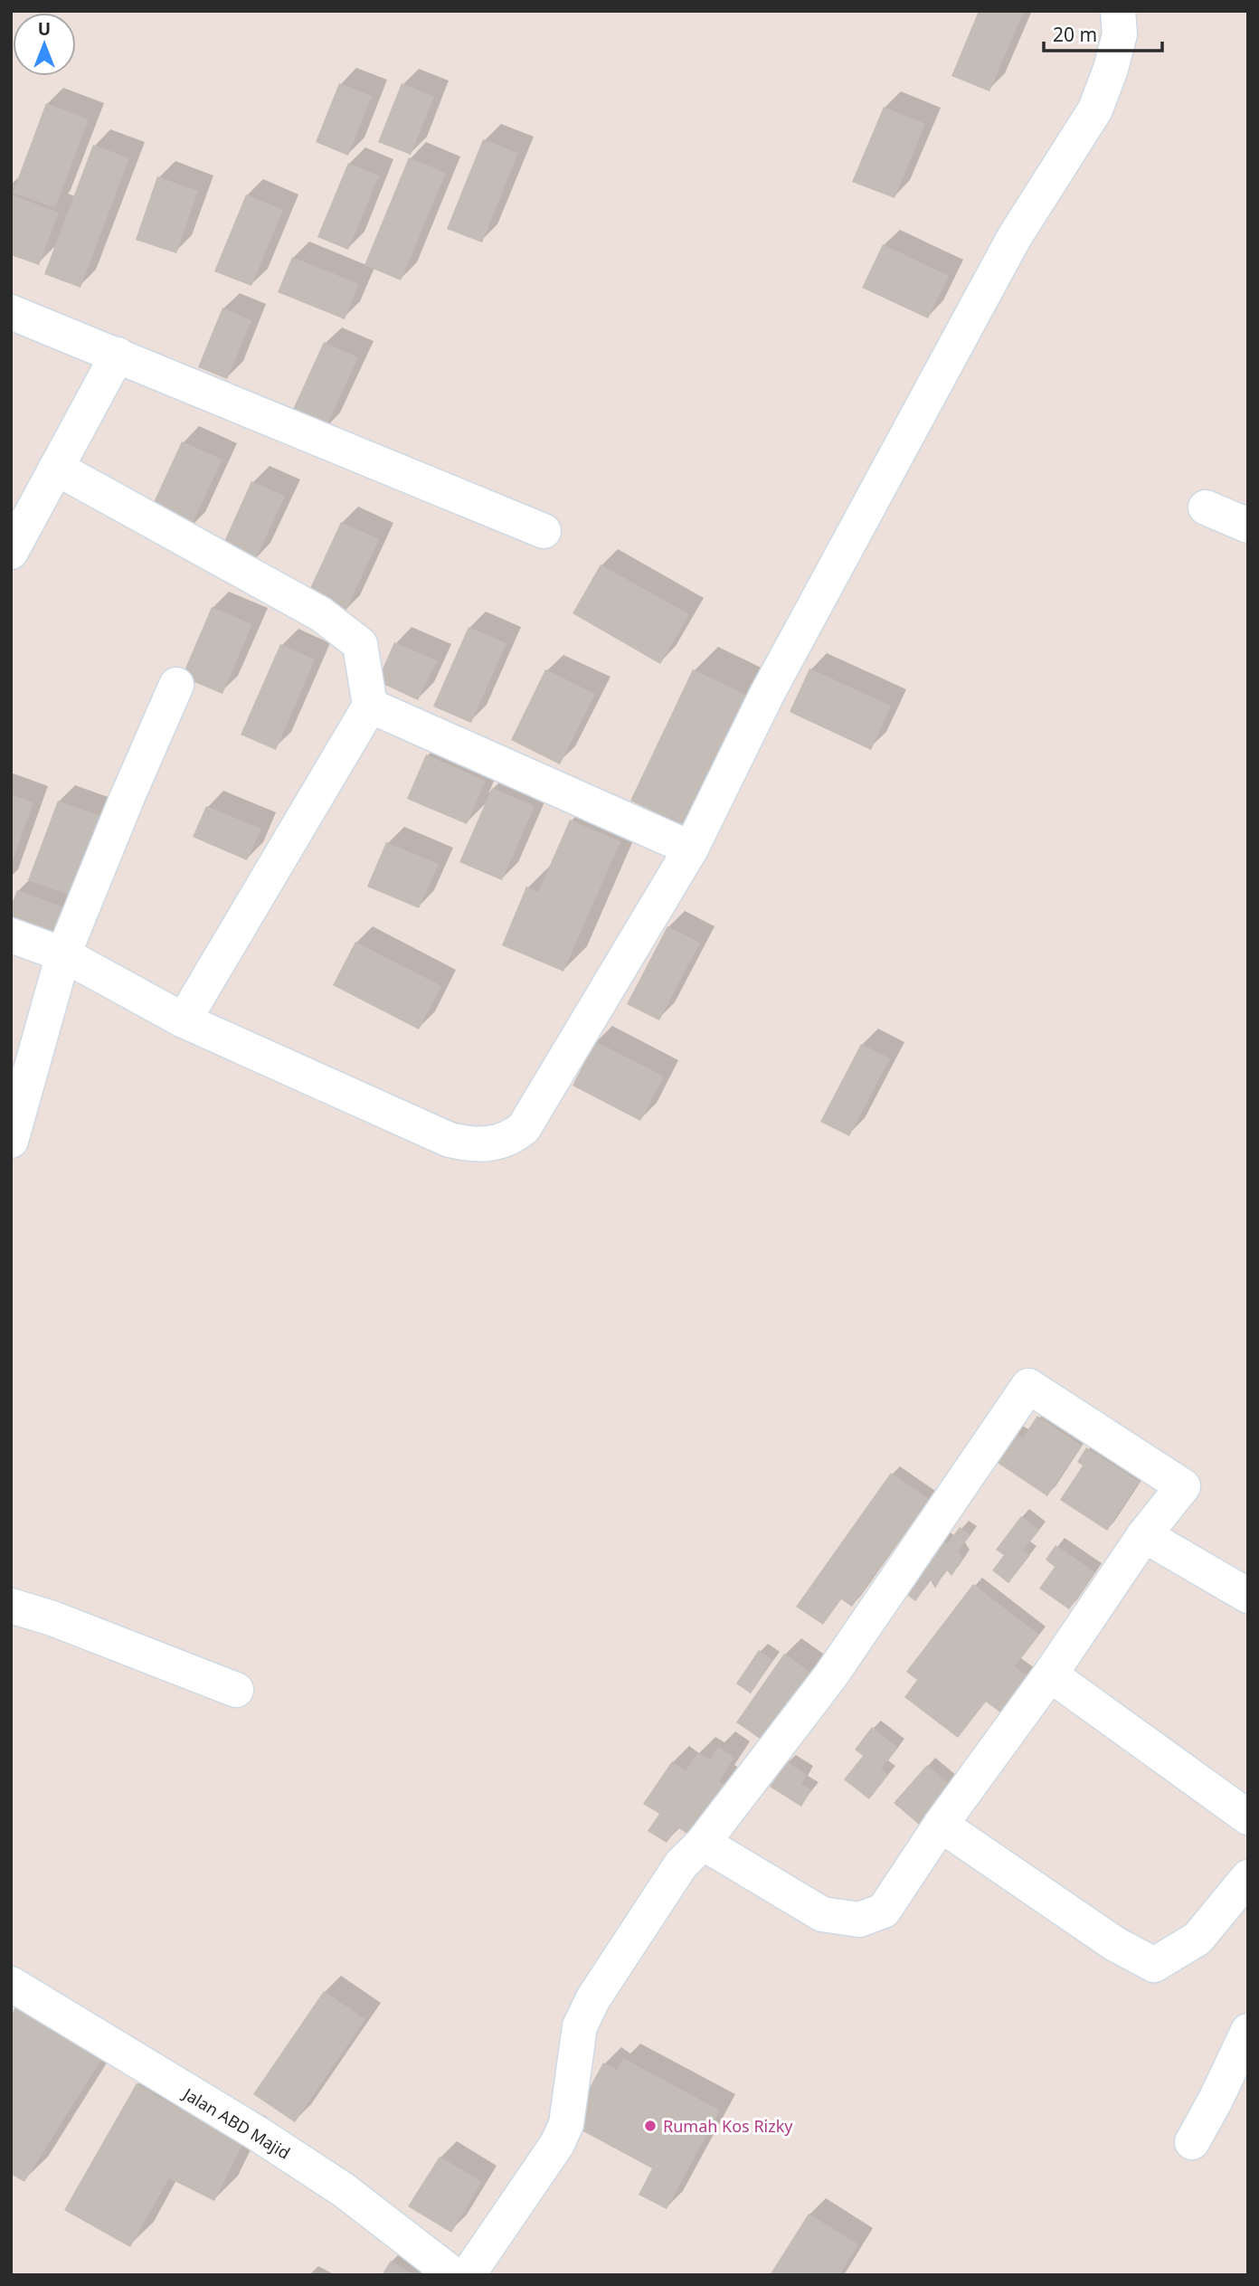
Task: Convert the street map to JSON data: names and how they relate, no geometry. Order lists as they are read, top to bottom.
{
  "streets": {
    "street": ["Jalan ABD Majid"]
  },
  "places": ["Rumah Kos Rizky"],
  "scale_bar": "20 m",
  "north": "top"
}
